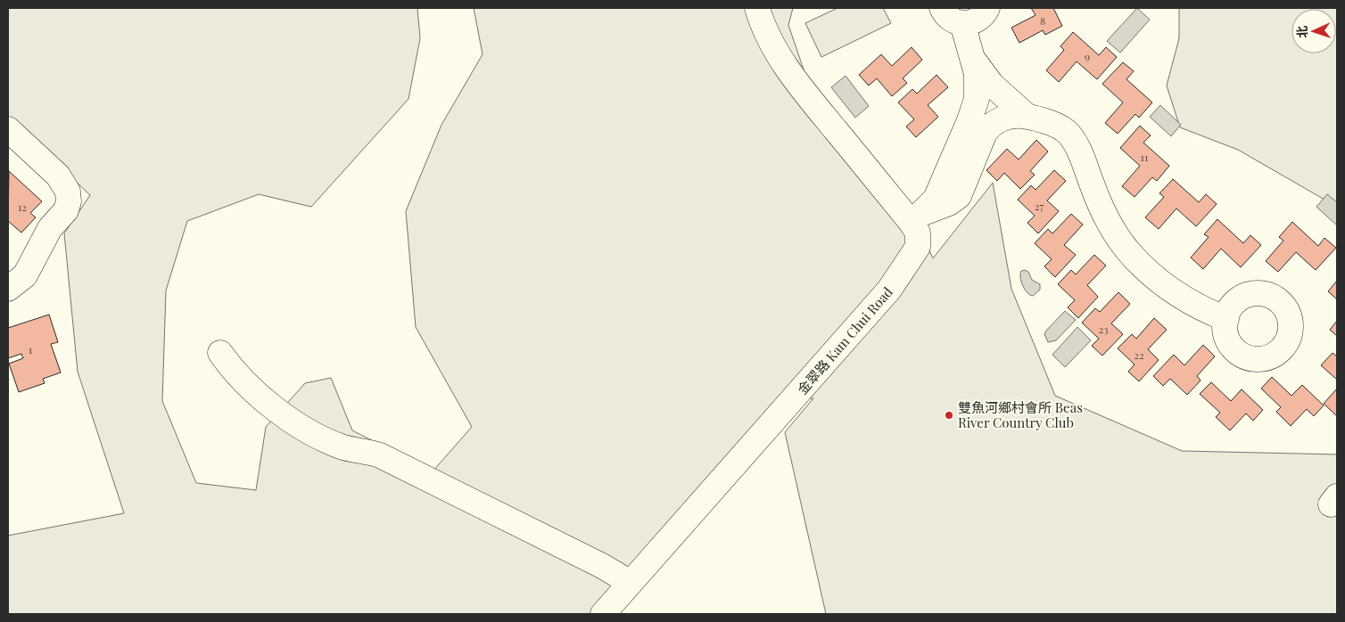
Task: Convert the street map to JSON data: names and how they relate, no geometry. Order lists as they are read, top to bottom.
{
  "streets": {
    "street": ["金翠路 Kam Chui Road"]
  },
  "places": ["雙魚河鄉村會所 Beas River Country Club"],
  "house_numbers": [
    "8",
    "9",
    "11",
    "27",
    "12",
    "23",
    "1",
    "22"
  ],
  "north": "left"
}
